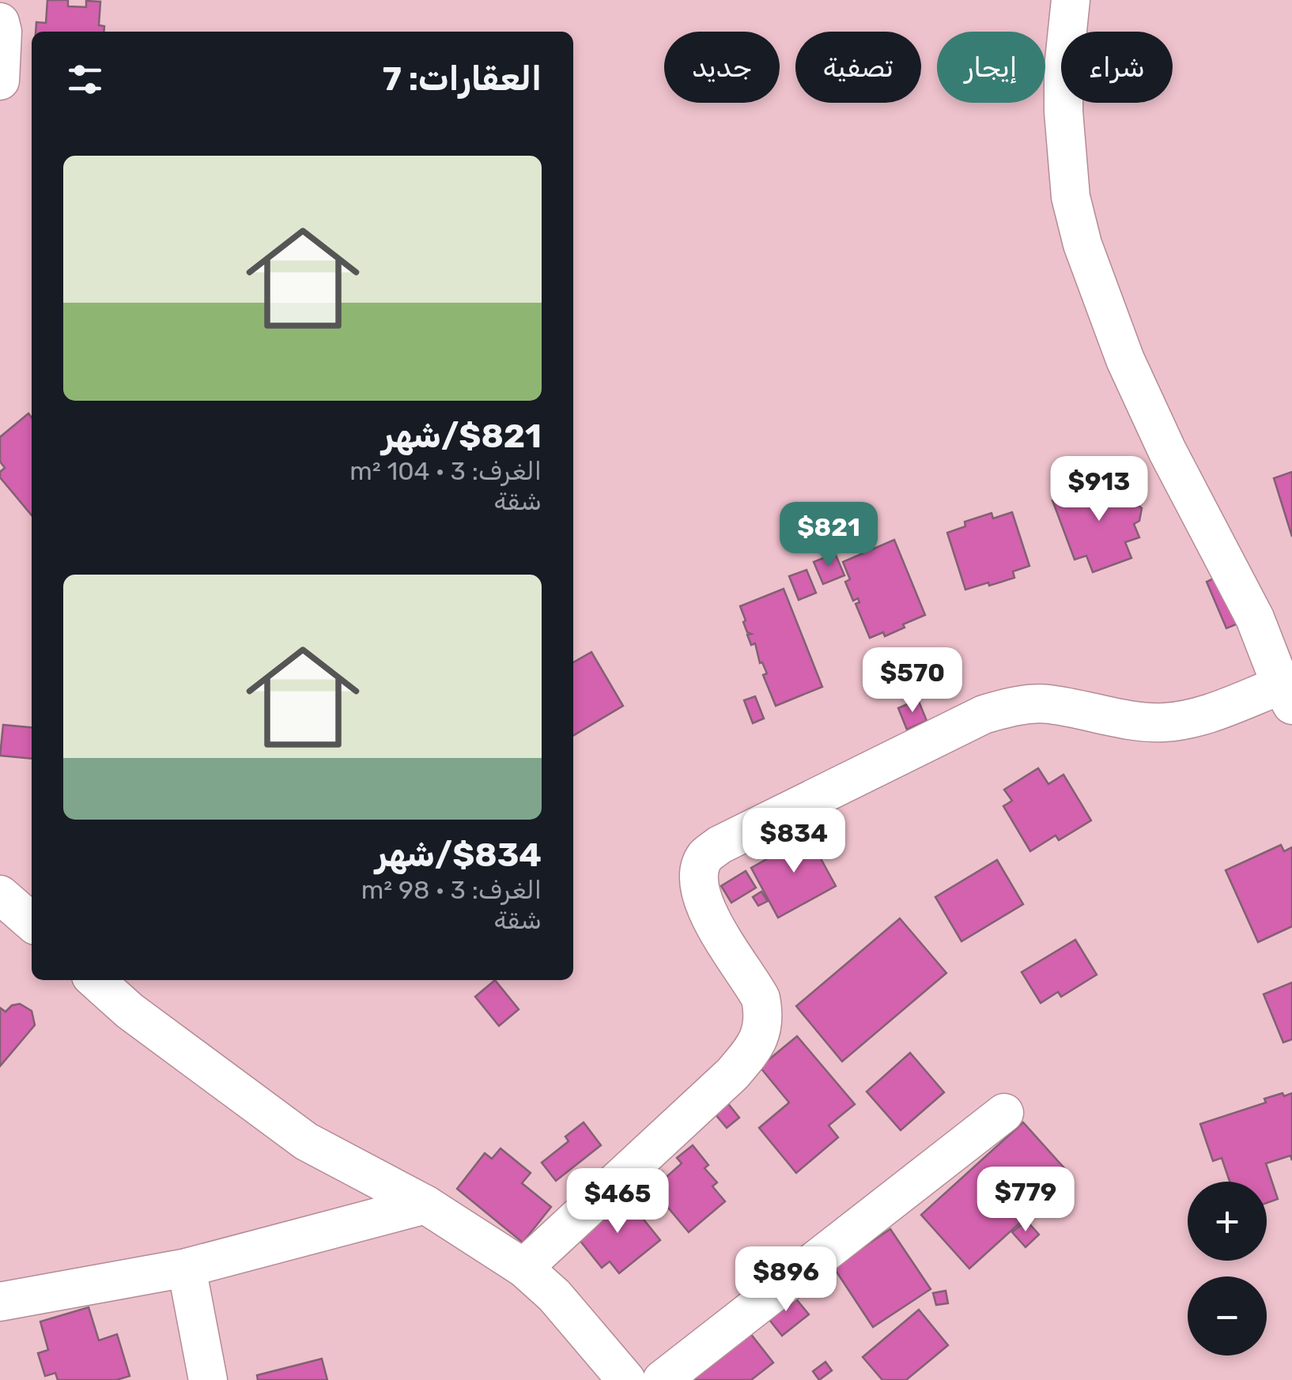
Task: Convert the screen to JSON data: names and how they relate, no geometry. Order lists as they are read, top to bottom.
{
  "page": {
    "chip": [
      "شراء",
      "إيجار",
      "تصفية",
      "جديد"
    ],
    "heading": "العقارات: 7",
    "list": [
      {
        "name": "$821/شهر",
        "note": "الغرف: 3 · 104 m² · شقة"
      },
      {
        "name": "$834/شهر",
        "note": "الغرف: 3 · 98 m² · شقة"
      }
    ],
    "price": [
      "$913",
      "$821",
      "$570",
      "$834",
      "$779",
      "$465",
      "$896"
    ],
    "map_buttons": ["+", "−"]
  }
}
